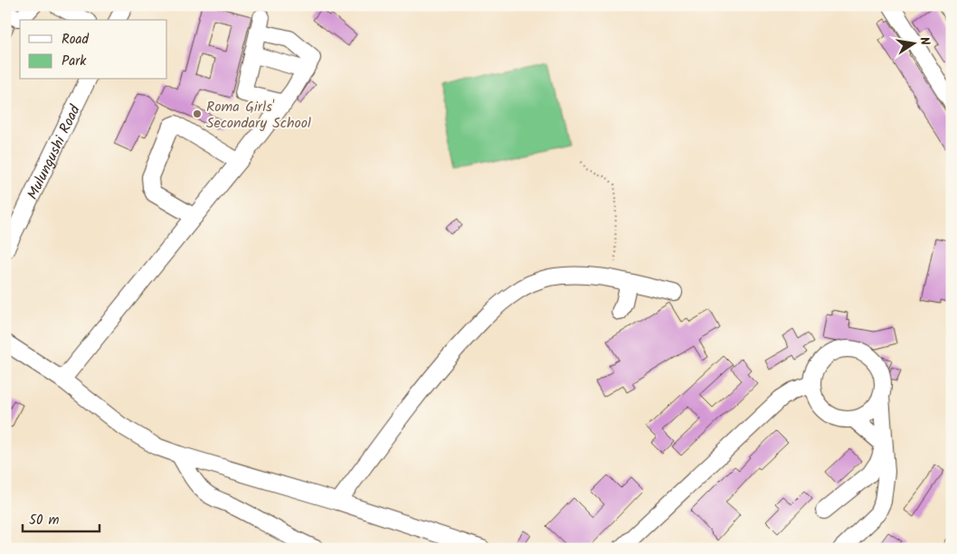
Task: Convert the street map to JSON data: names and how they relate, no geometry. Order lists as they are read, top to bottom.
{
  "streets": {
    "street": ["Mulungushi Road"]
  },
  "places": ["Roma Girls' Secondary School"],
  "legend": ["Road", "Park"],
  "scale_bar": "50 m",
  "north": "right"
}
